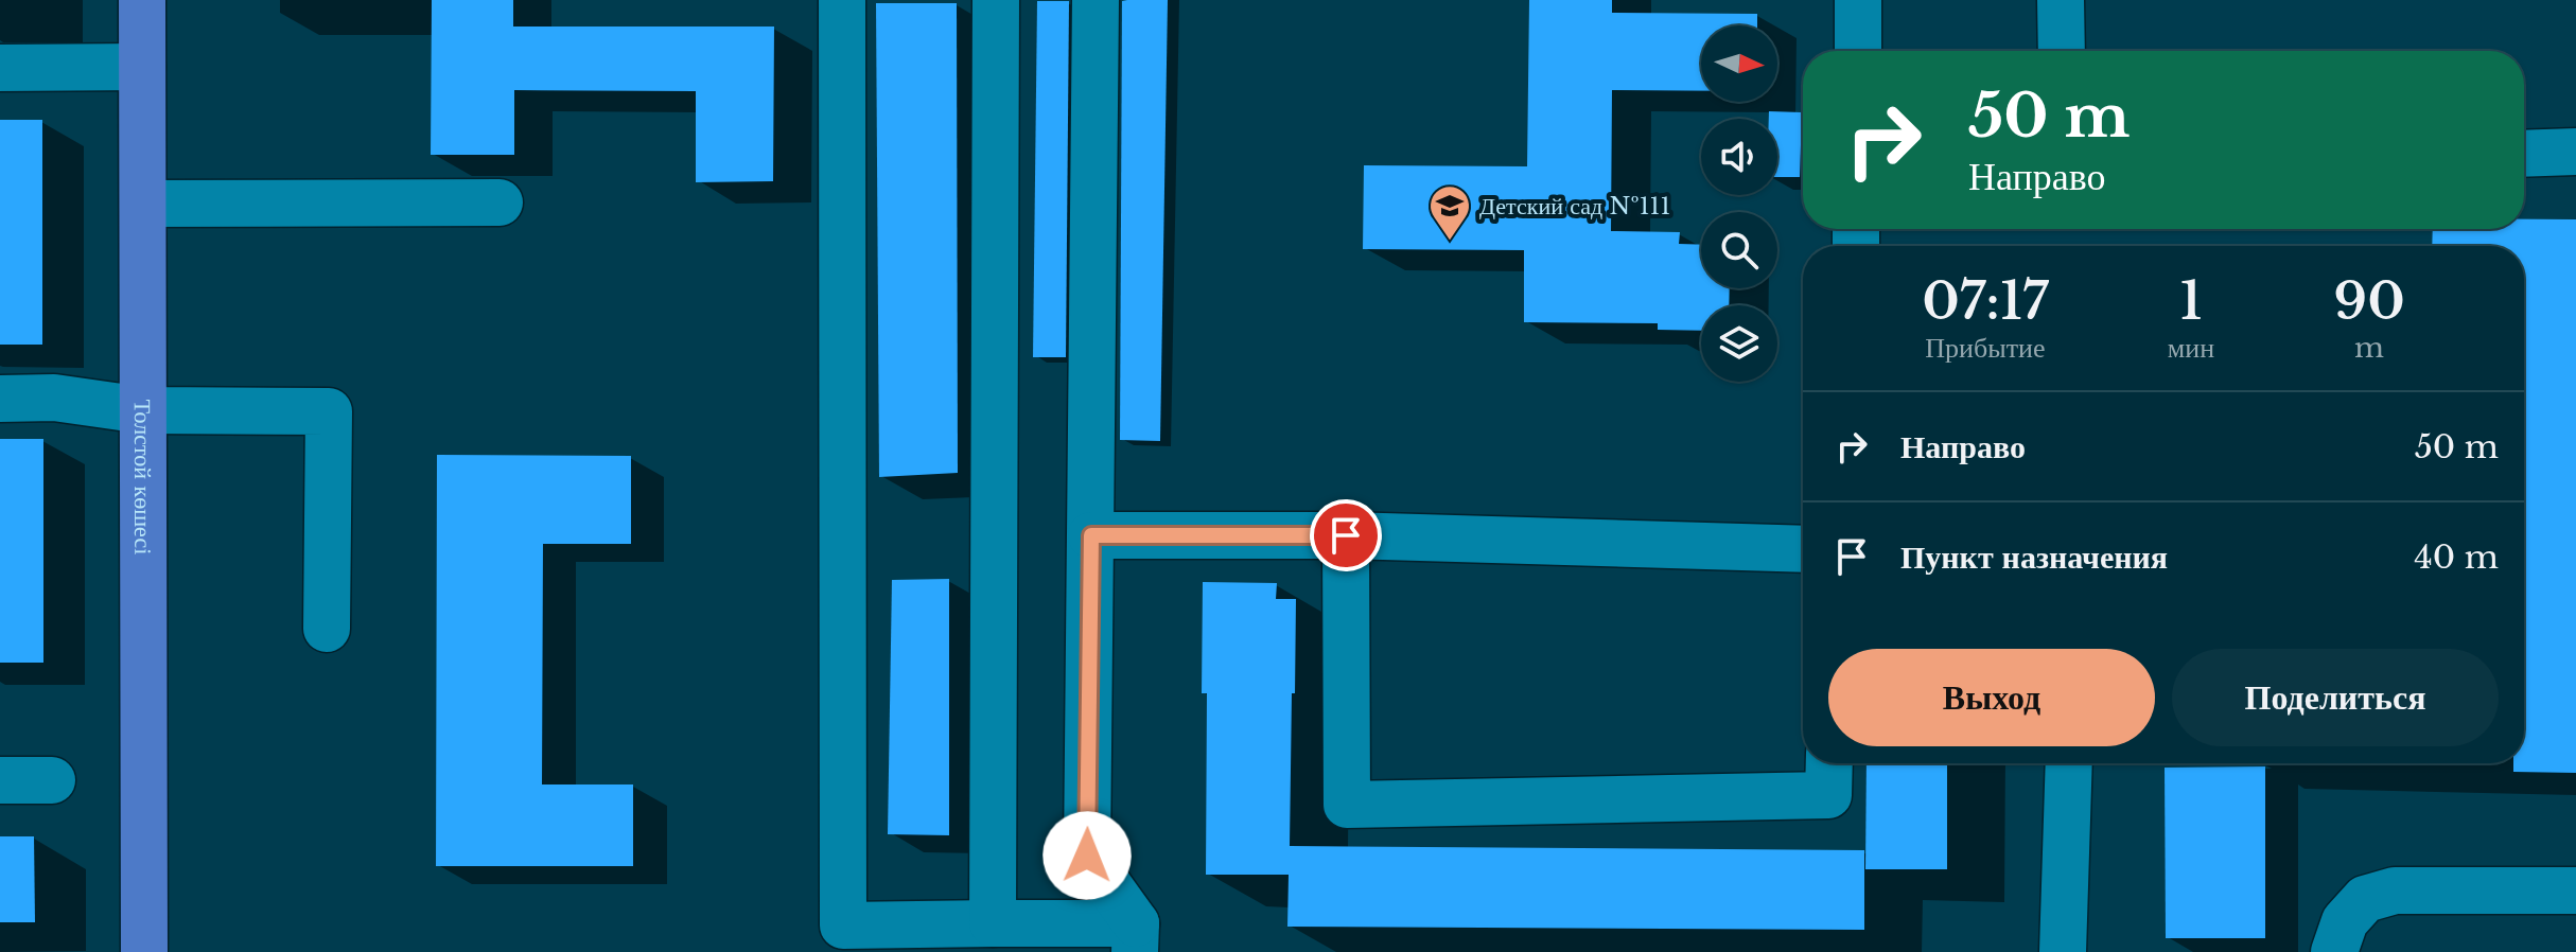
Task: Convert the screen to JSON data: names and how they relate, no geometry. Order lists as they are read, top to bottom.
{
  "streets": {
    "main road": ["Толстой көшесі"]
  },
  "places": {
    "school or university": ["Детский сад №111"]
  },
  "north": "right",
  "page": {
    "turn": ["50 m", "Направо"],
    "eta": [
      "07:17",
      "Прибытие",
      "1",
      "мин",
      "90",
      "m"
    ],
    "list": [
      {
        "name": "Направо",
        "value": "50 m"
      },
      {
        "name": "Пункт назначения",
        "value": "40 m"
      }
    ],
    "buttons": ["Выход", "Поделиться"]
  }
}
